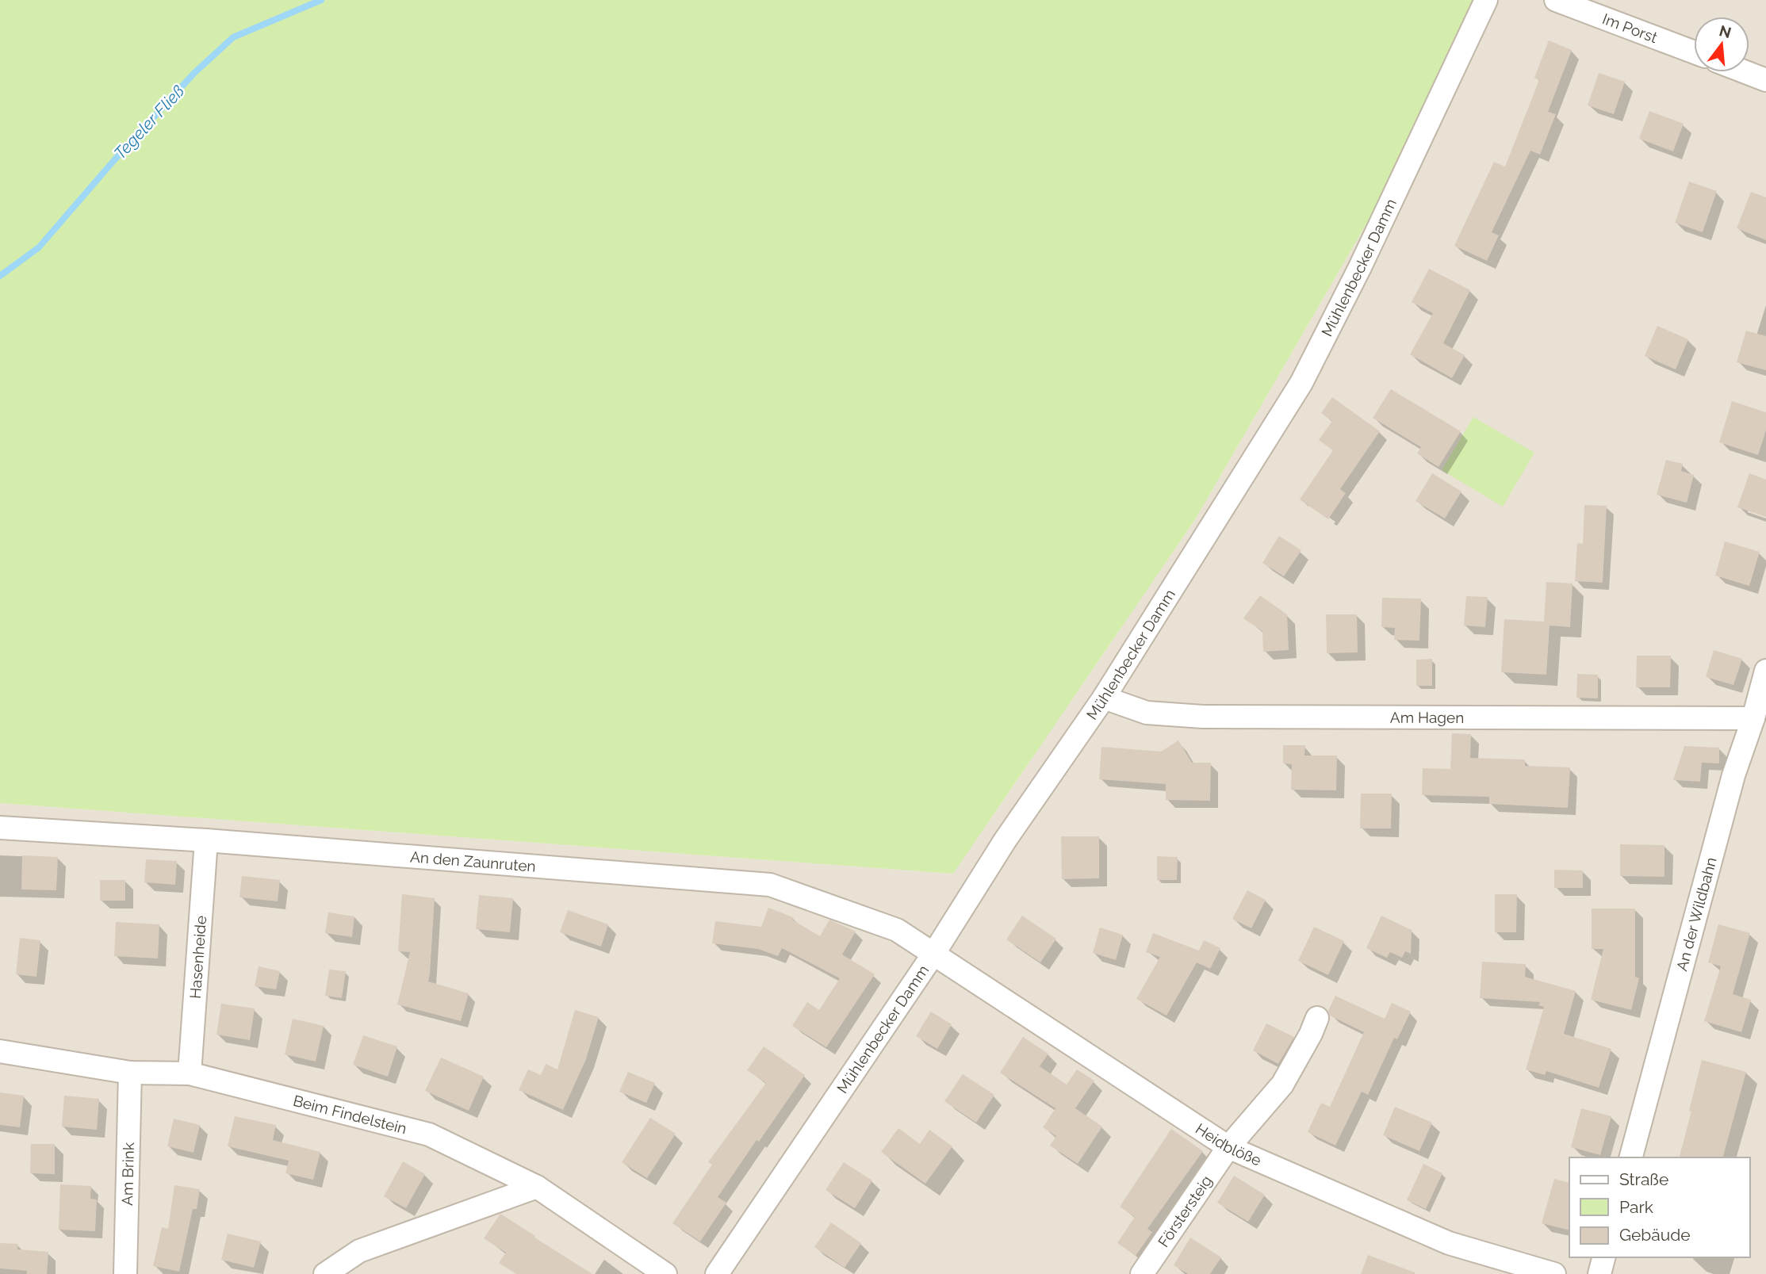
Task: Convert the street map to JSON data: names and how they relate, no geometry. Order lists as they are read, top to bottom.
{
  "streets": {
    "street": [
      "Im Porst",
      "Mühlenbecker Damm",
      "Am Hagen",
      "An den Zaunruten",
      "An der Wildbahn",
      "Hasenheide",
      "Beim Findelstein",
      "Heidblöße",
      "Am Brink",
      "Förstersteig"
    ]
  },
  "crossings": [
    ["Mühlenbecker Damm", "Am Hagen"],
    ["Mühlenbecker Damm", "An den Zaunruten"],
    ["Mühlenbecker Damm", "Heidblöße"],
    ["Am Hagen", "An der Wildbahn"],
    ["An den Zaunruten", "Hasenheide"],
    ["An den Zaunruten", "Heidblöße"],
    ["Hasenheide", "Beim Findelstein"],
    ["Beim Findelstein", "Am Brink"],
    ["Heidblöße", "Förstersteig"]
  ],
  "water": ["Tegeler Fließ"],
  "legend": ["Straße", "Park", "Gebäude"],
  "north": "top"
}
